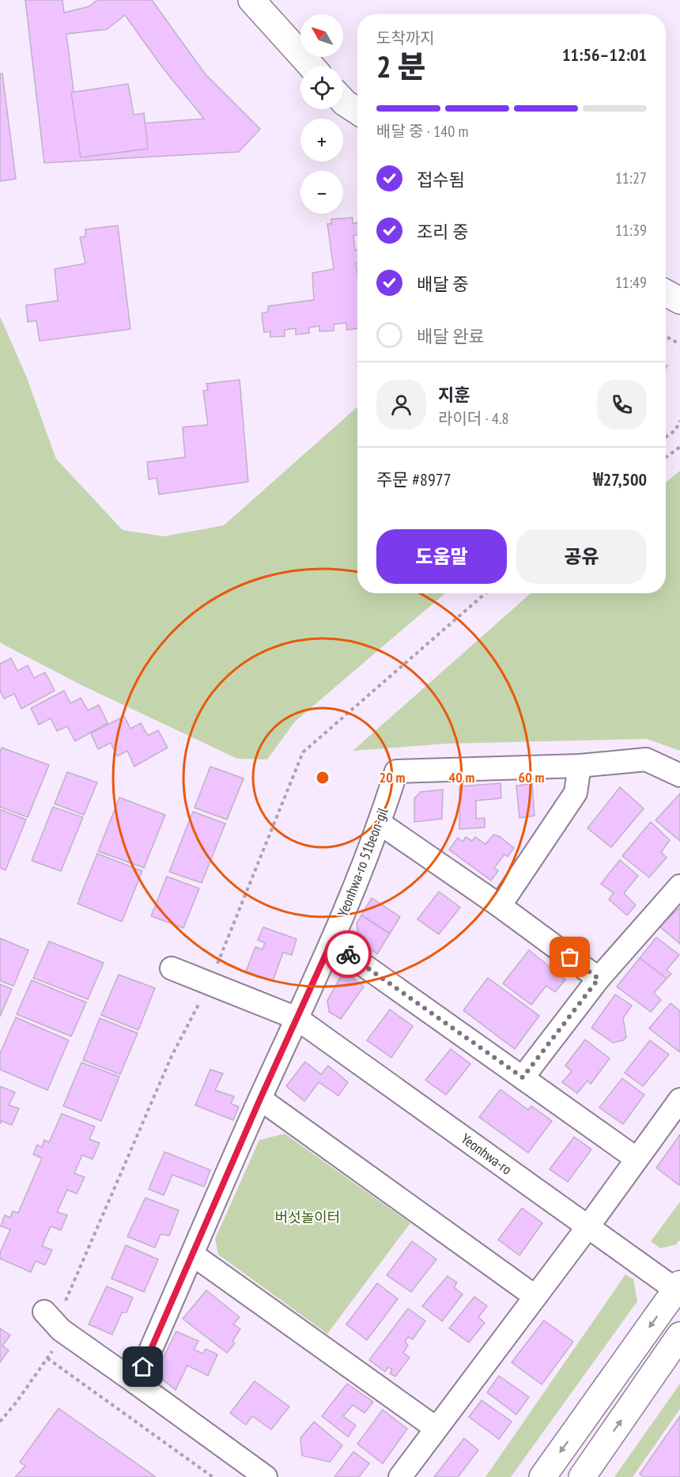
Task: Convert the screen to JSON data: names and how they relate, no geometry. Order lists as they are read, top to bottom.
{
  "streets": {
    "street": ["Yeonhwa-ro 51beon-gil", "Yeonhwa-ro"]
  },
  "crossings": [
    ["Yeonhwa-ro 51beon-gil", "Yeonhwa-ro"]
  ],
  "parks": ["버섯놀이터"],
  "north": "top left",
  "page": {
    "map_buttons": ["+", "−"],
    "heading": ["2 분", "도착까지", "11:56–12:01"],
    "panel": [
      "지훈",
      "라이더 · 4.8",
      "주문 #8977",
      "₩27,500"
    ],
    "bar": "배달 중 · 140 m",
    "list": [
      ["접수됨", "11:27"],
      ["조리 중", "11:39"],
      ["배달 중", "11:49"],
      "배달 완료"
    ],
    "buttons": ["도움말", "공유"]
  },
  "rings": ["20 m", "40 m", "60 m"]
}
